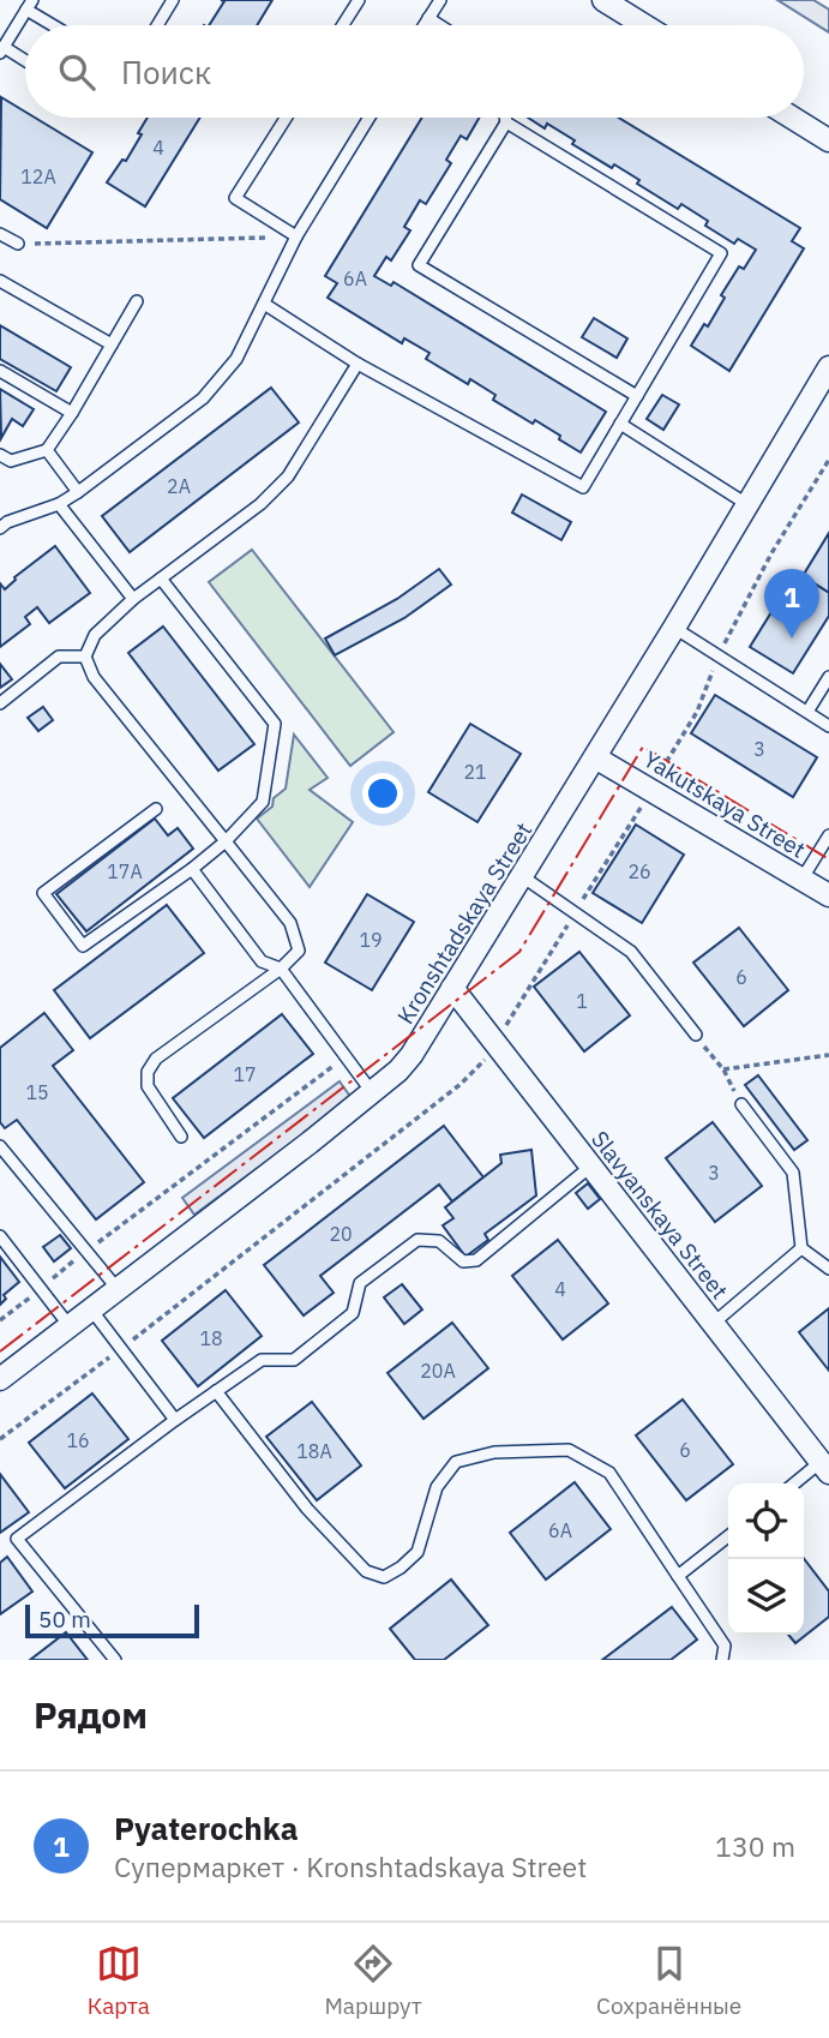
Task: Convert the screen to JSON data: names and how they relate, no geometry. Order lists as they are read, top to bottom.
{
  "streets": {
    "street": ["Yakutskaya Street", "Kronshtadskaya Street", "Slavyanskaya Street"]
  },
  "crossings": [
    ["Yakutskaya Street", "Kronshtadskaya Street"],
    ["Kronshtadskaya Street", "Slavyanskaya Street"]
  ],
  "house_numbers": [
    "4",
    "12А",
    "6А",
    "2А",
    "3",
    "21",
    "17А",
    "26",
    "19",
    "6",
    "1",
    "17",
    "15",
    "3",
    "20",
    "4",
    "18",
    "20А",
    "16",
    "6",
    "18А",
    "6А"
  ],
  "scale_bar": "50 m",
  "page": {
    "search": "Поиск",
    "pins": "1",
    "scale": "50 m",
    "heading": "Рядом",
    "list": [
      {
        "mark": "1",
        "name": "Pyaterochka",
        "note": "Супермаркет · Kronshtadskaya Street",
        "value": "130 m"
      }
    ],
    "nav": ["Карта", "Маршрут", "Сохранённые"]
  }
}
